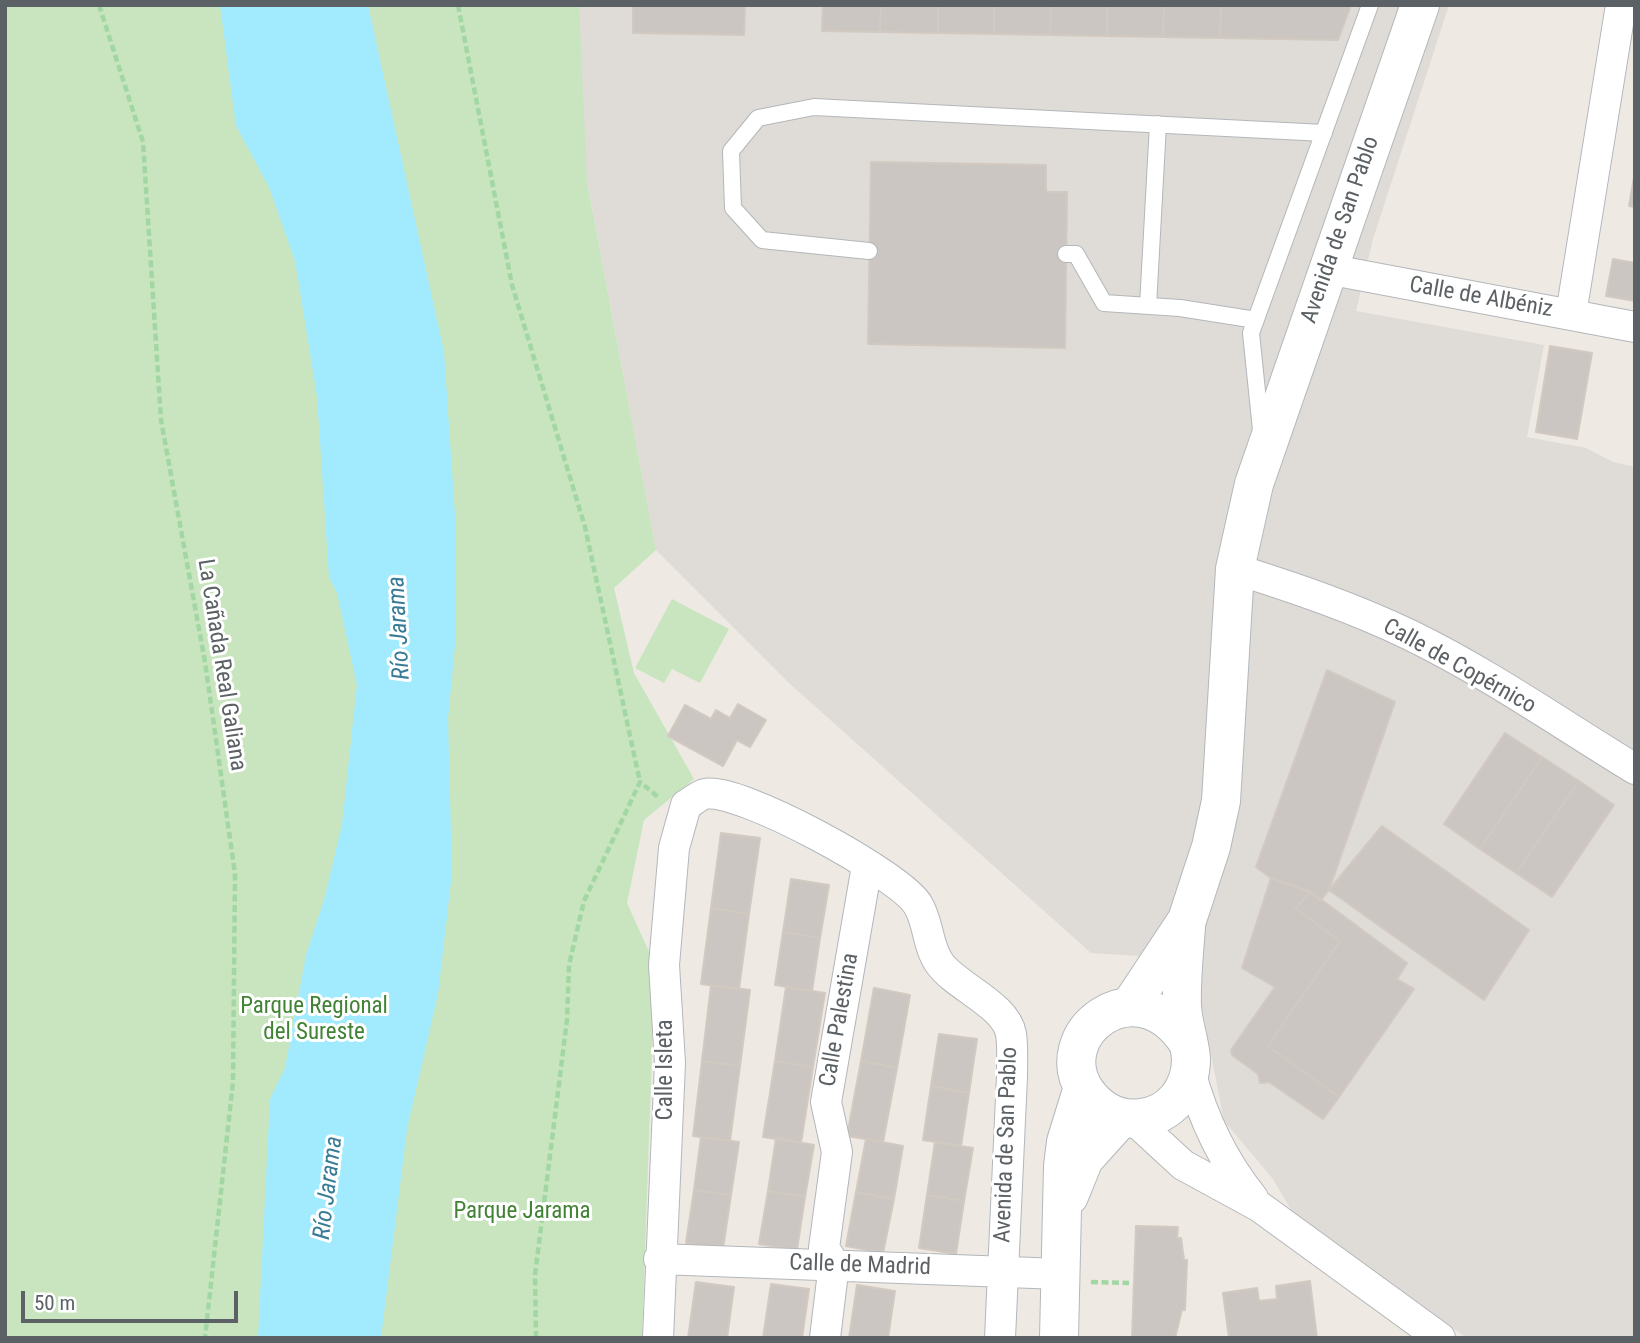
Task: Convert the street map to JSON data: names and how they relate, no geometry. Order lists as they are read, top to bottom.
{
  "streets": {
    "street": [
      "Avenida de San Pablo",
      "Calle de Albéniz",
      "Calle de Copérnico",
      "Calle Palestina",
      "Calle Isleta",
      "Calle de Madrid"
    ],
    "path": ["La Cañada Real Galiana"]
  },
  "crossings": [
    ["Avenida de San Pablo", "Calle de Albéniz"],
    ["Avenida de San Pablo", "Calle de Copérnico"],
    ["Avenida de San Pablo", "Calle Palestina"],
    ["Avenida de San Pablo", "Calle Isleta"],
    ["Avenida de San Pablo", "Calle de Madrid"],
    ["Calle Palestina", "Calle Isleta"],
    ["Calle Palestina", "Calle de Madrid"],
    ["Calle Isleta", "Calle de Madrid"]
  ],
  "water": ["Río Jarama"],
  "parks": ["Parque Regional del Sureste", "Parque Jarama"],
  "scale_bar": "50 m"
}
